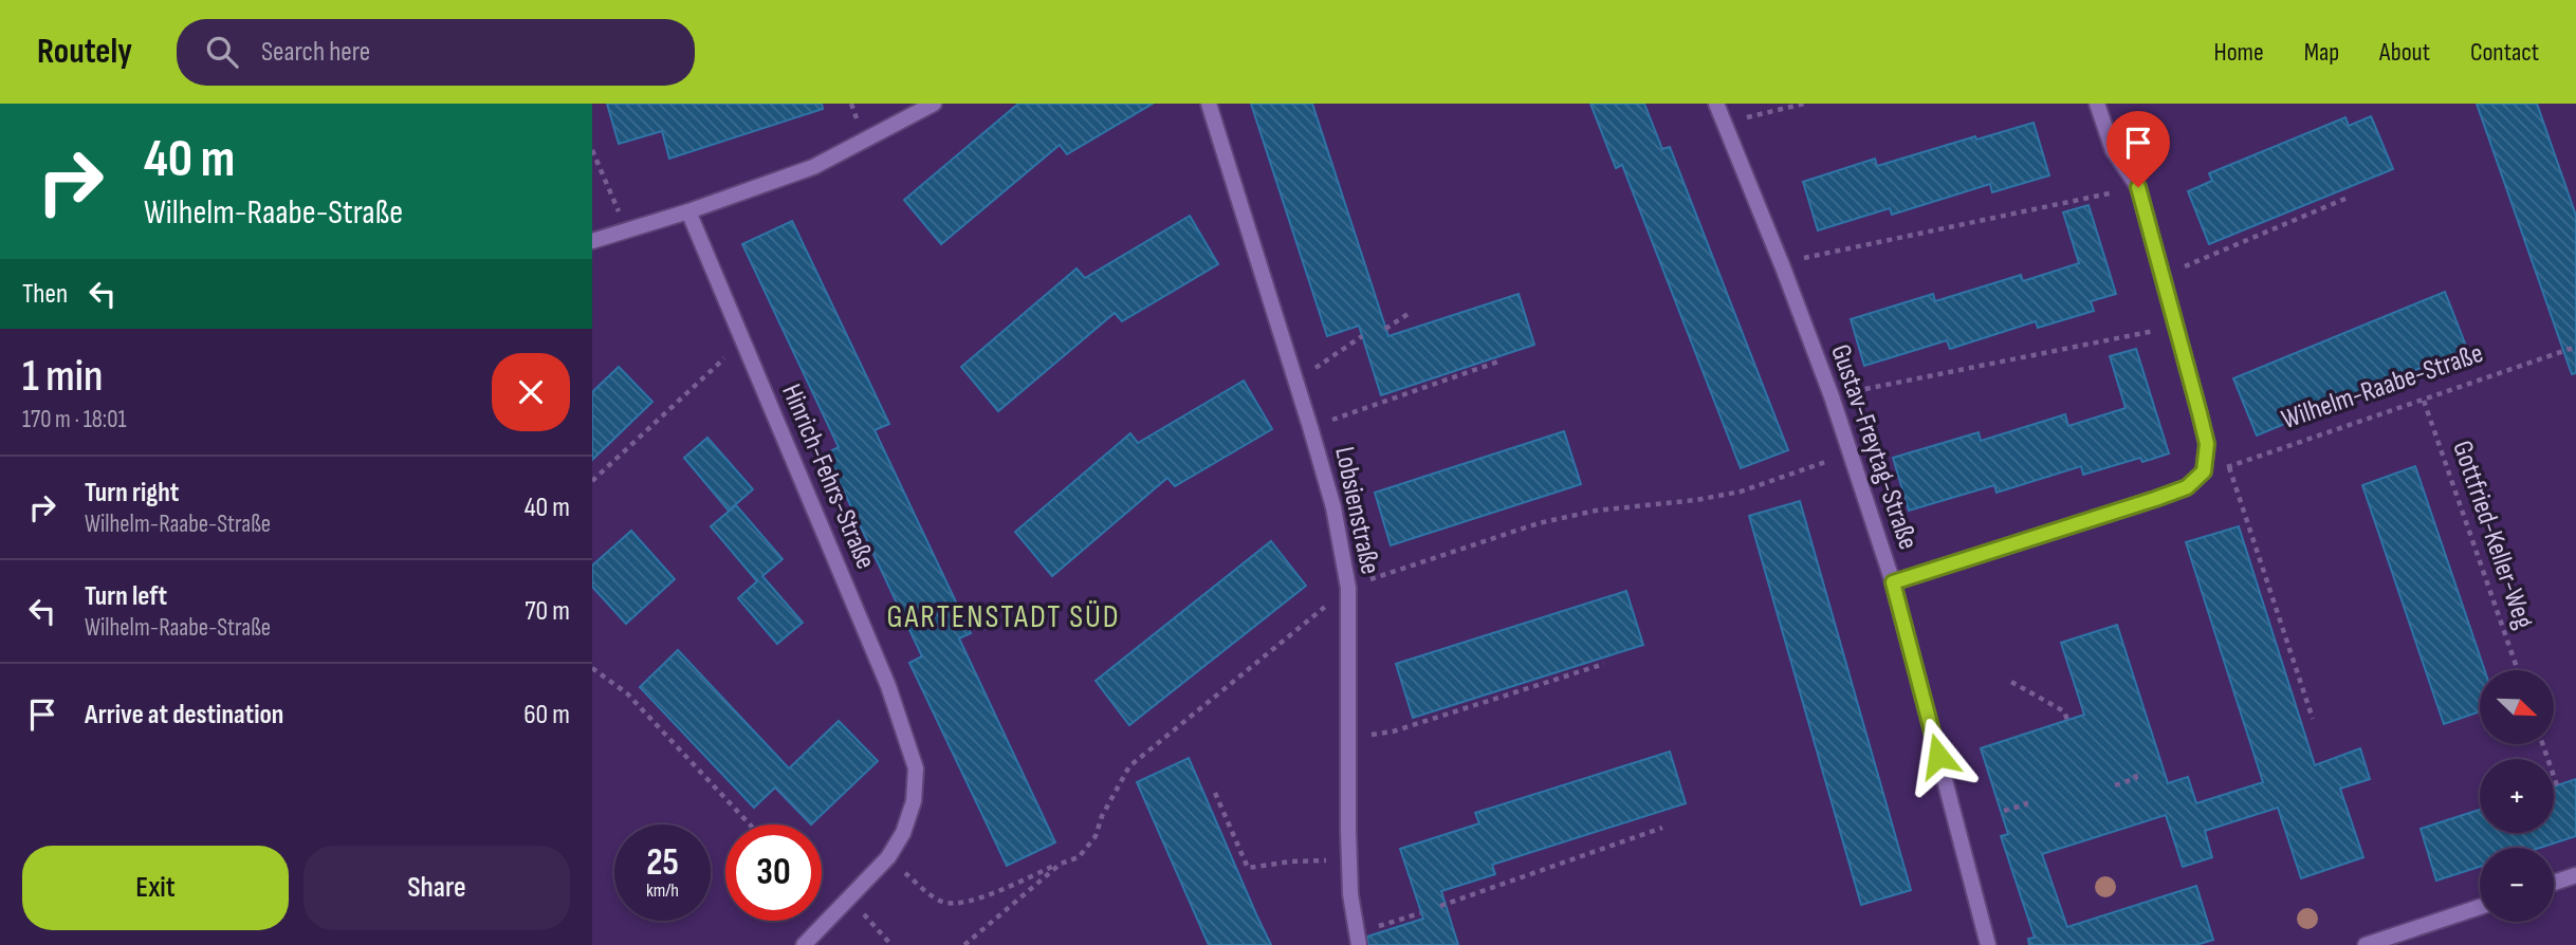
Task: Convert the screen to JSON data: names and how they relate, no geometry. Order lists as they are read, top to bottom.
{
  "streets": {
    "street": ["Gustav-Freytag-Straße", "Hinrich-Fehrs-Straße", "Lobsienstraße"],
    "path": ["Wilhelm-Raabe-Straße", "Gottfried-Keller-Weg"]
  },
  "crossings": [
    ["Wilhelm-Raabe-Straße", "Gottfried-Keller-Weg"]
  ],
  "districts": ["GARTENSTADT SÜD"],
  "north": "bottom right",
  "page": {
    "header": "Routely",
    "search": "Search here",
    "nav": [
      "Home",
      "Map",
      "About",
      "Contact"
    ],
    "turn": ["40 m", "Wilhelm-Raabe-Straße"],
    "then": "Then",
    "heading": ["1 min", "170 m · 18:01"],
    "list": [
      {
        "name": "Turn right",
        "note": "Wilhelm-Raabe-Straße",
        "value": "40 m"
      },
      {
        "name": "Turn left",
        "note": "Wilhelm-Raabe-Straße",
        "value": "70 m"
      },
      {
        "name": "Arrive at destination",
        "value": "60 m"
      }
    ],
    "map_buttons": ["+", "−"],
    "speed": "25 km/h",
    "limit": "30",
    "buttons": ["Exit", "Share"]
  }
}
